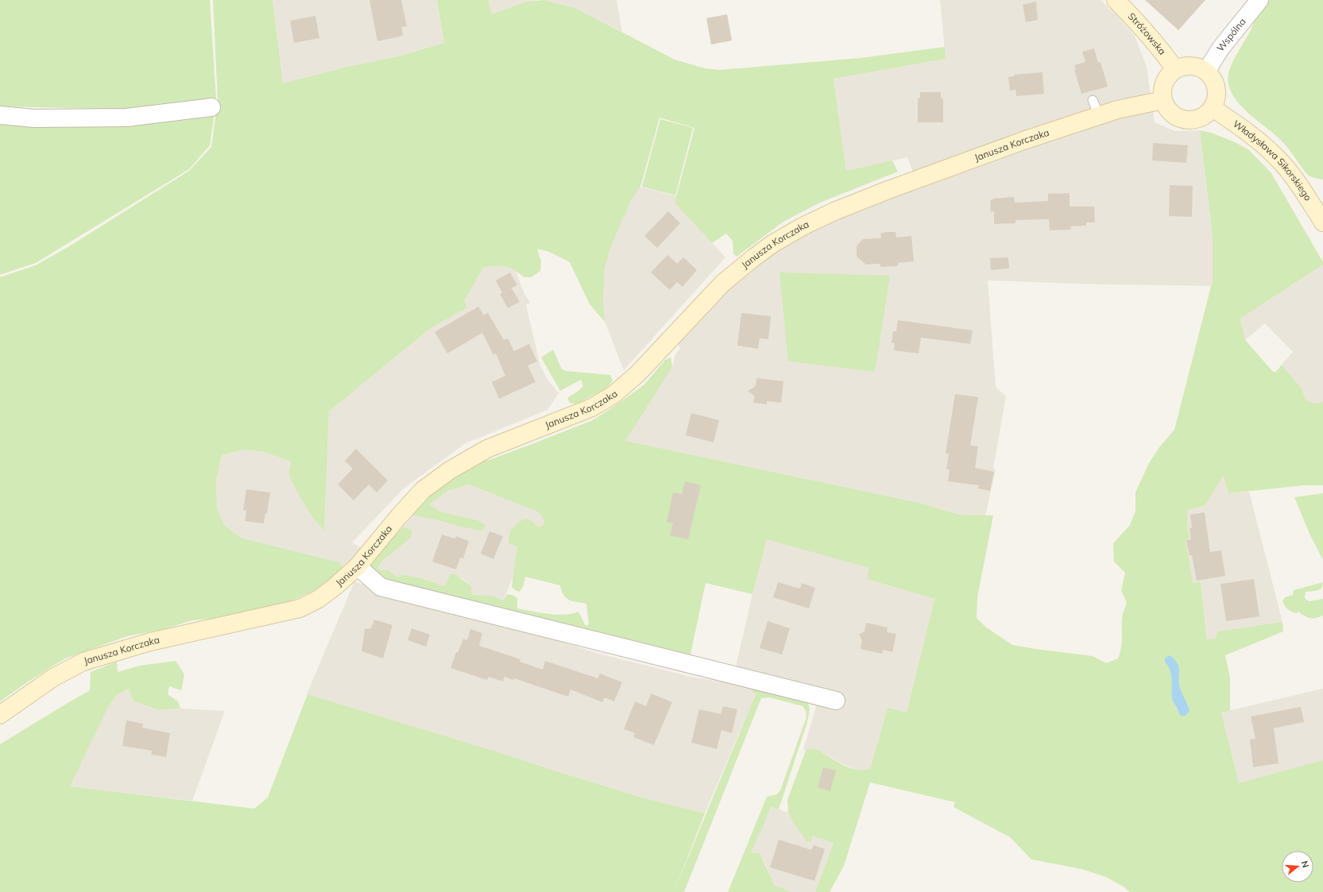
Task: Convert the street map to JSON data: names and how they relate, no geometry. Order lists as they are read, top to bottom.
{
  "streets": {
    "street": [
      "Stróżowska",
      "Wspólna",
      "Janusza Korczaka",
      "Władysława Sikorskiego"
    ]
  },
  "crossings": [
    ["Stróżowska", "Wspólna"],
    ["Stróżowska", "Janusza Korczaka"],
    ["Stróżowska", "Władysława Sikorskiego"],
    ["Wspólna", "Janusza Korczaka"],
    ["Wspólna", "Władysława Sikorskiego"],
    ["Janusza Korczaka", "Władysława Sikorskiego"]
  ],
  "north": "right"
}
